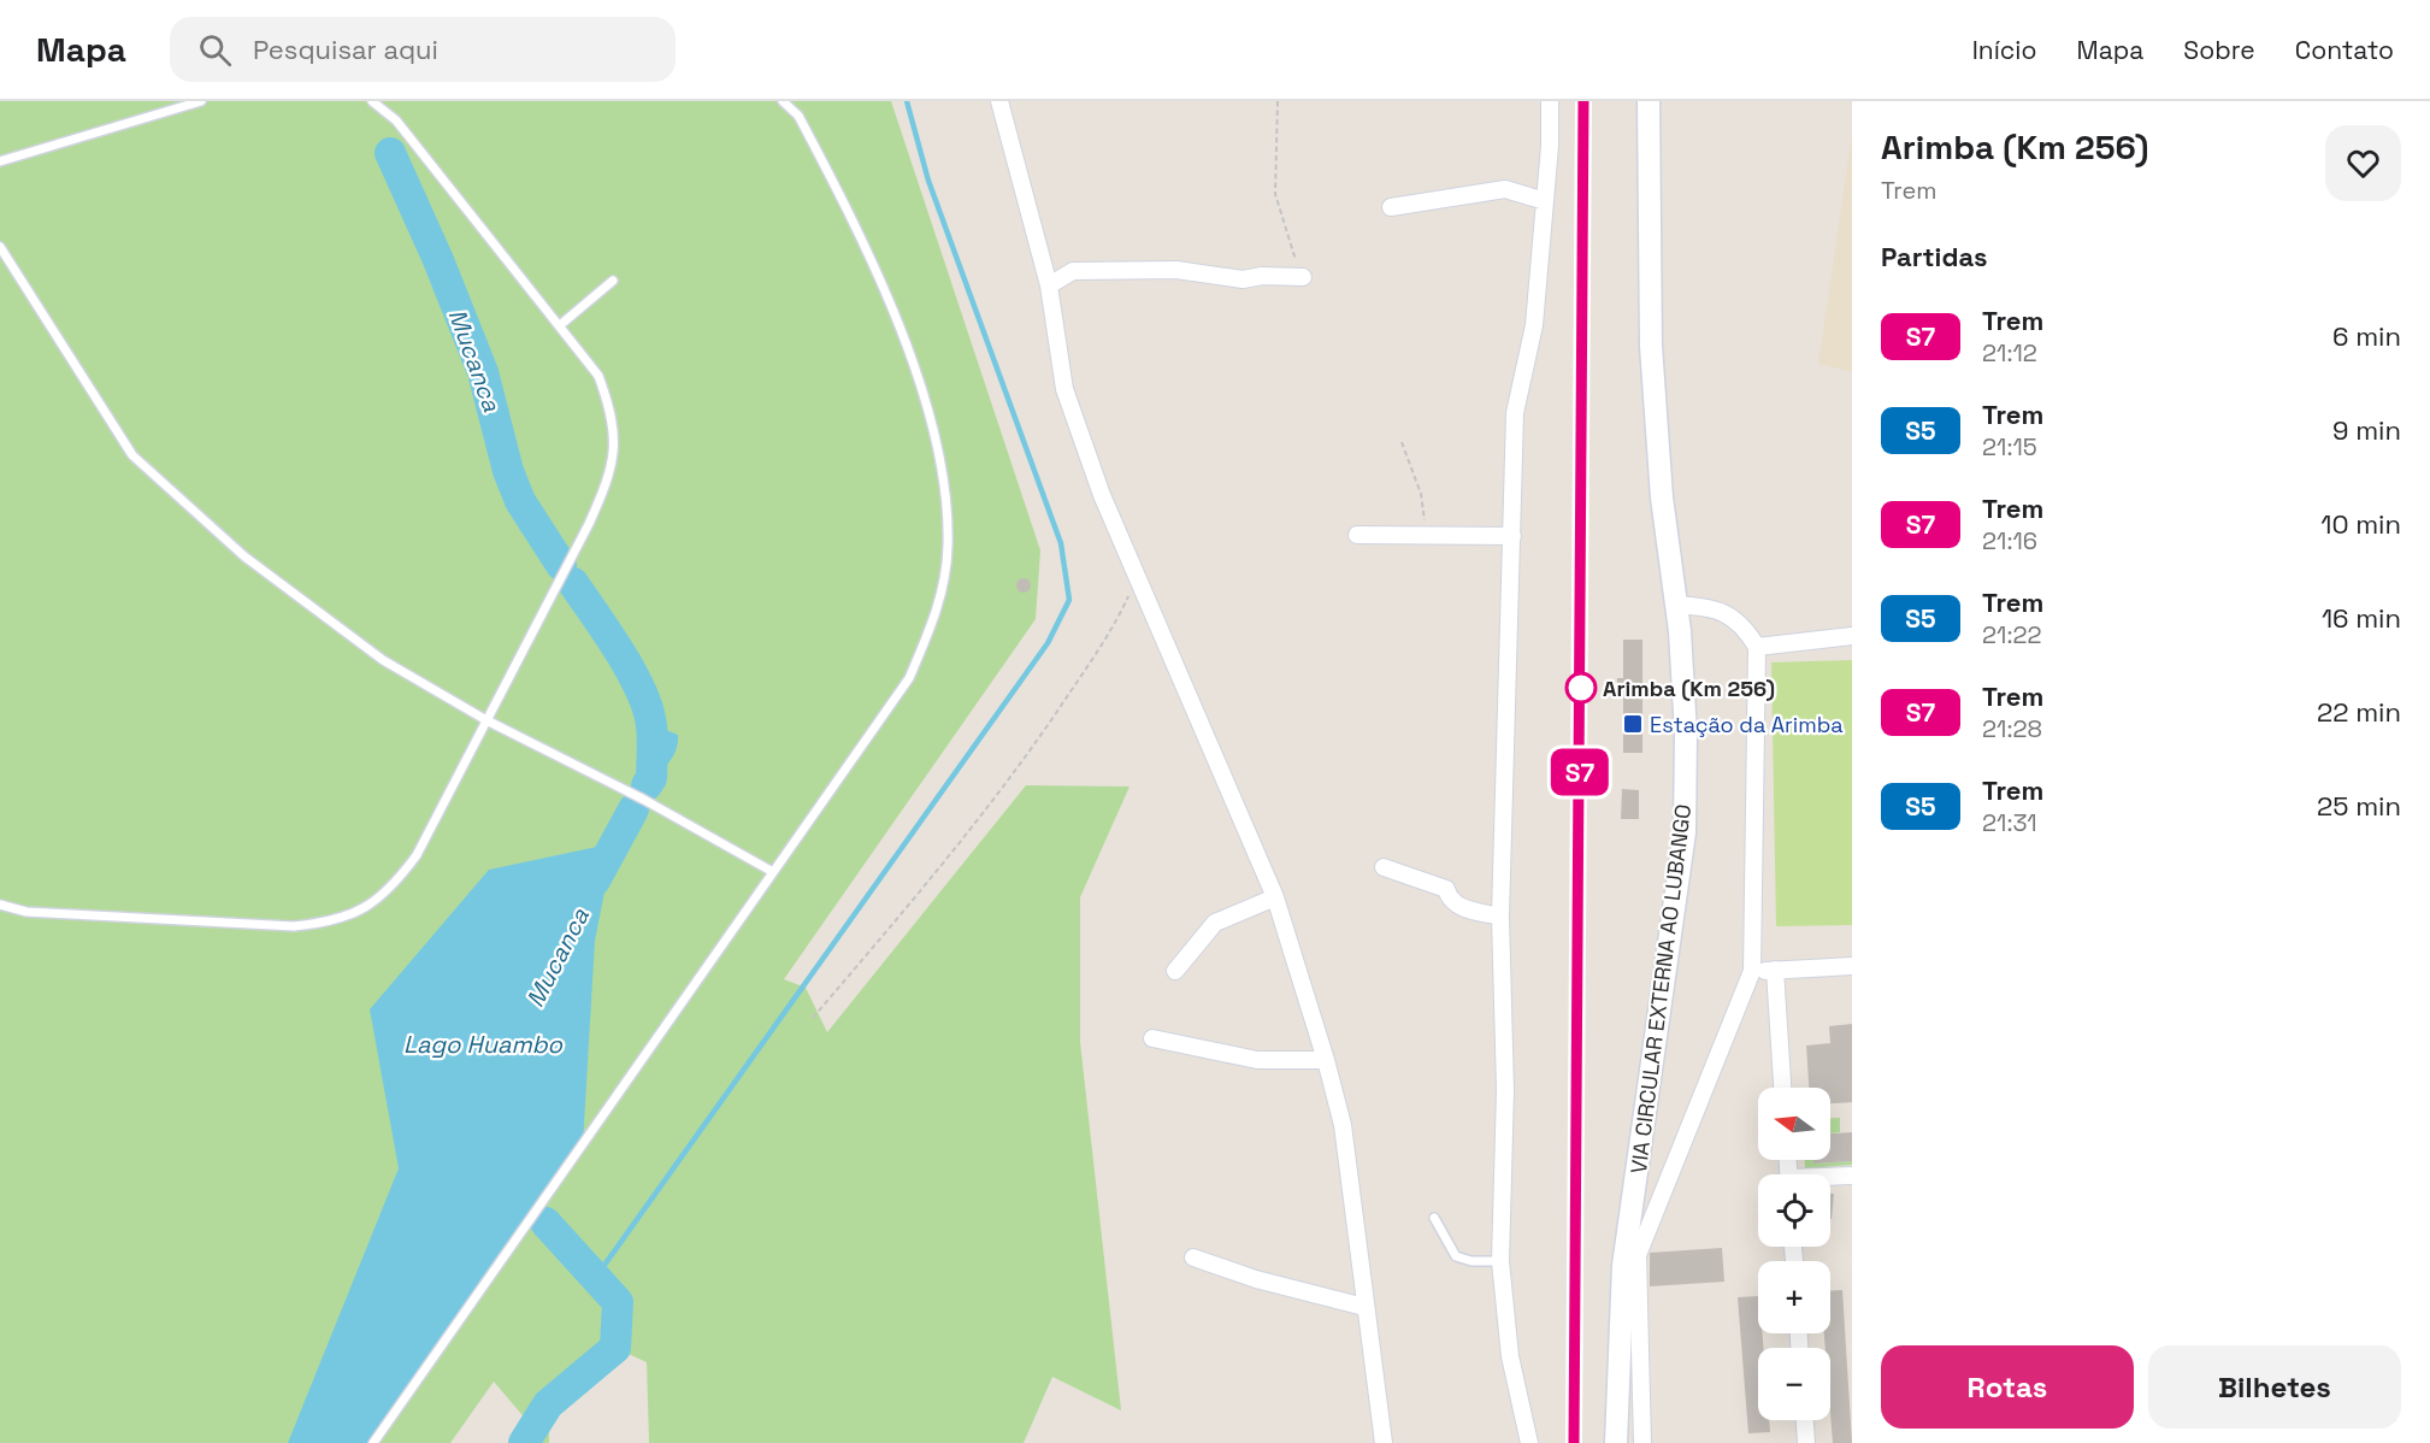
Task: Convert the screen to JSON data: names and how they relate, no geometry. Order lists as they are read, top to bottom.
{
  "streets": {
    "main road": ["VIA CIRCULAR EXTERNA AO LUBANGO"]
  },
  "water": ["Mucanca", "Lago Huambo"],
  "places": {
    "other": ["Arimba (Km 256)"],
    "transit": ["Estação da Arimba"]
  },
  "north": "left",
  "page": {
    "header": "Mapa",
    "search": "Pesquisar aqui",
    "nav": [
      "Início",
      "Mapa",
      "Sobre",
      "Contato"
    ],
    "on_map": "S7",
    "heading": [
      ["Arimba (Km 256)", "Trem"],
      "Partidas"
    ],
    "list": [
      {
        "mark": "S7",
        "name": "Trem",
        "note": "21:12",
        "value": "6 min"
      },
      {
        "mark": "S5",
        "name": "Trem",
        "note": "21:15",
        "value": "9 min"
      },
      {
        "mark": "S7",
        "name": "Trem",
        "note": "21:16",
        "value": "10 min"
      },
      {
        "mark": "S5",
        "name": "Trem",
        "note": "21:22",
        "value": "16 min"
      },
      {
        "mark": "S7",
        "name": "Trem",
        "note": "21:28",
        "value": "22 min"
      },
      {
        "mark": "S5",
        "name": "Trem",
        "note": "21:31",
        "value": "25 min"
      }
    ],
    "map_buttons": ["+", "−"],
    "buttons": ["Rotas", "Bilhetes"]
  }
}
